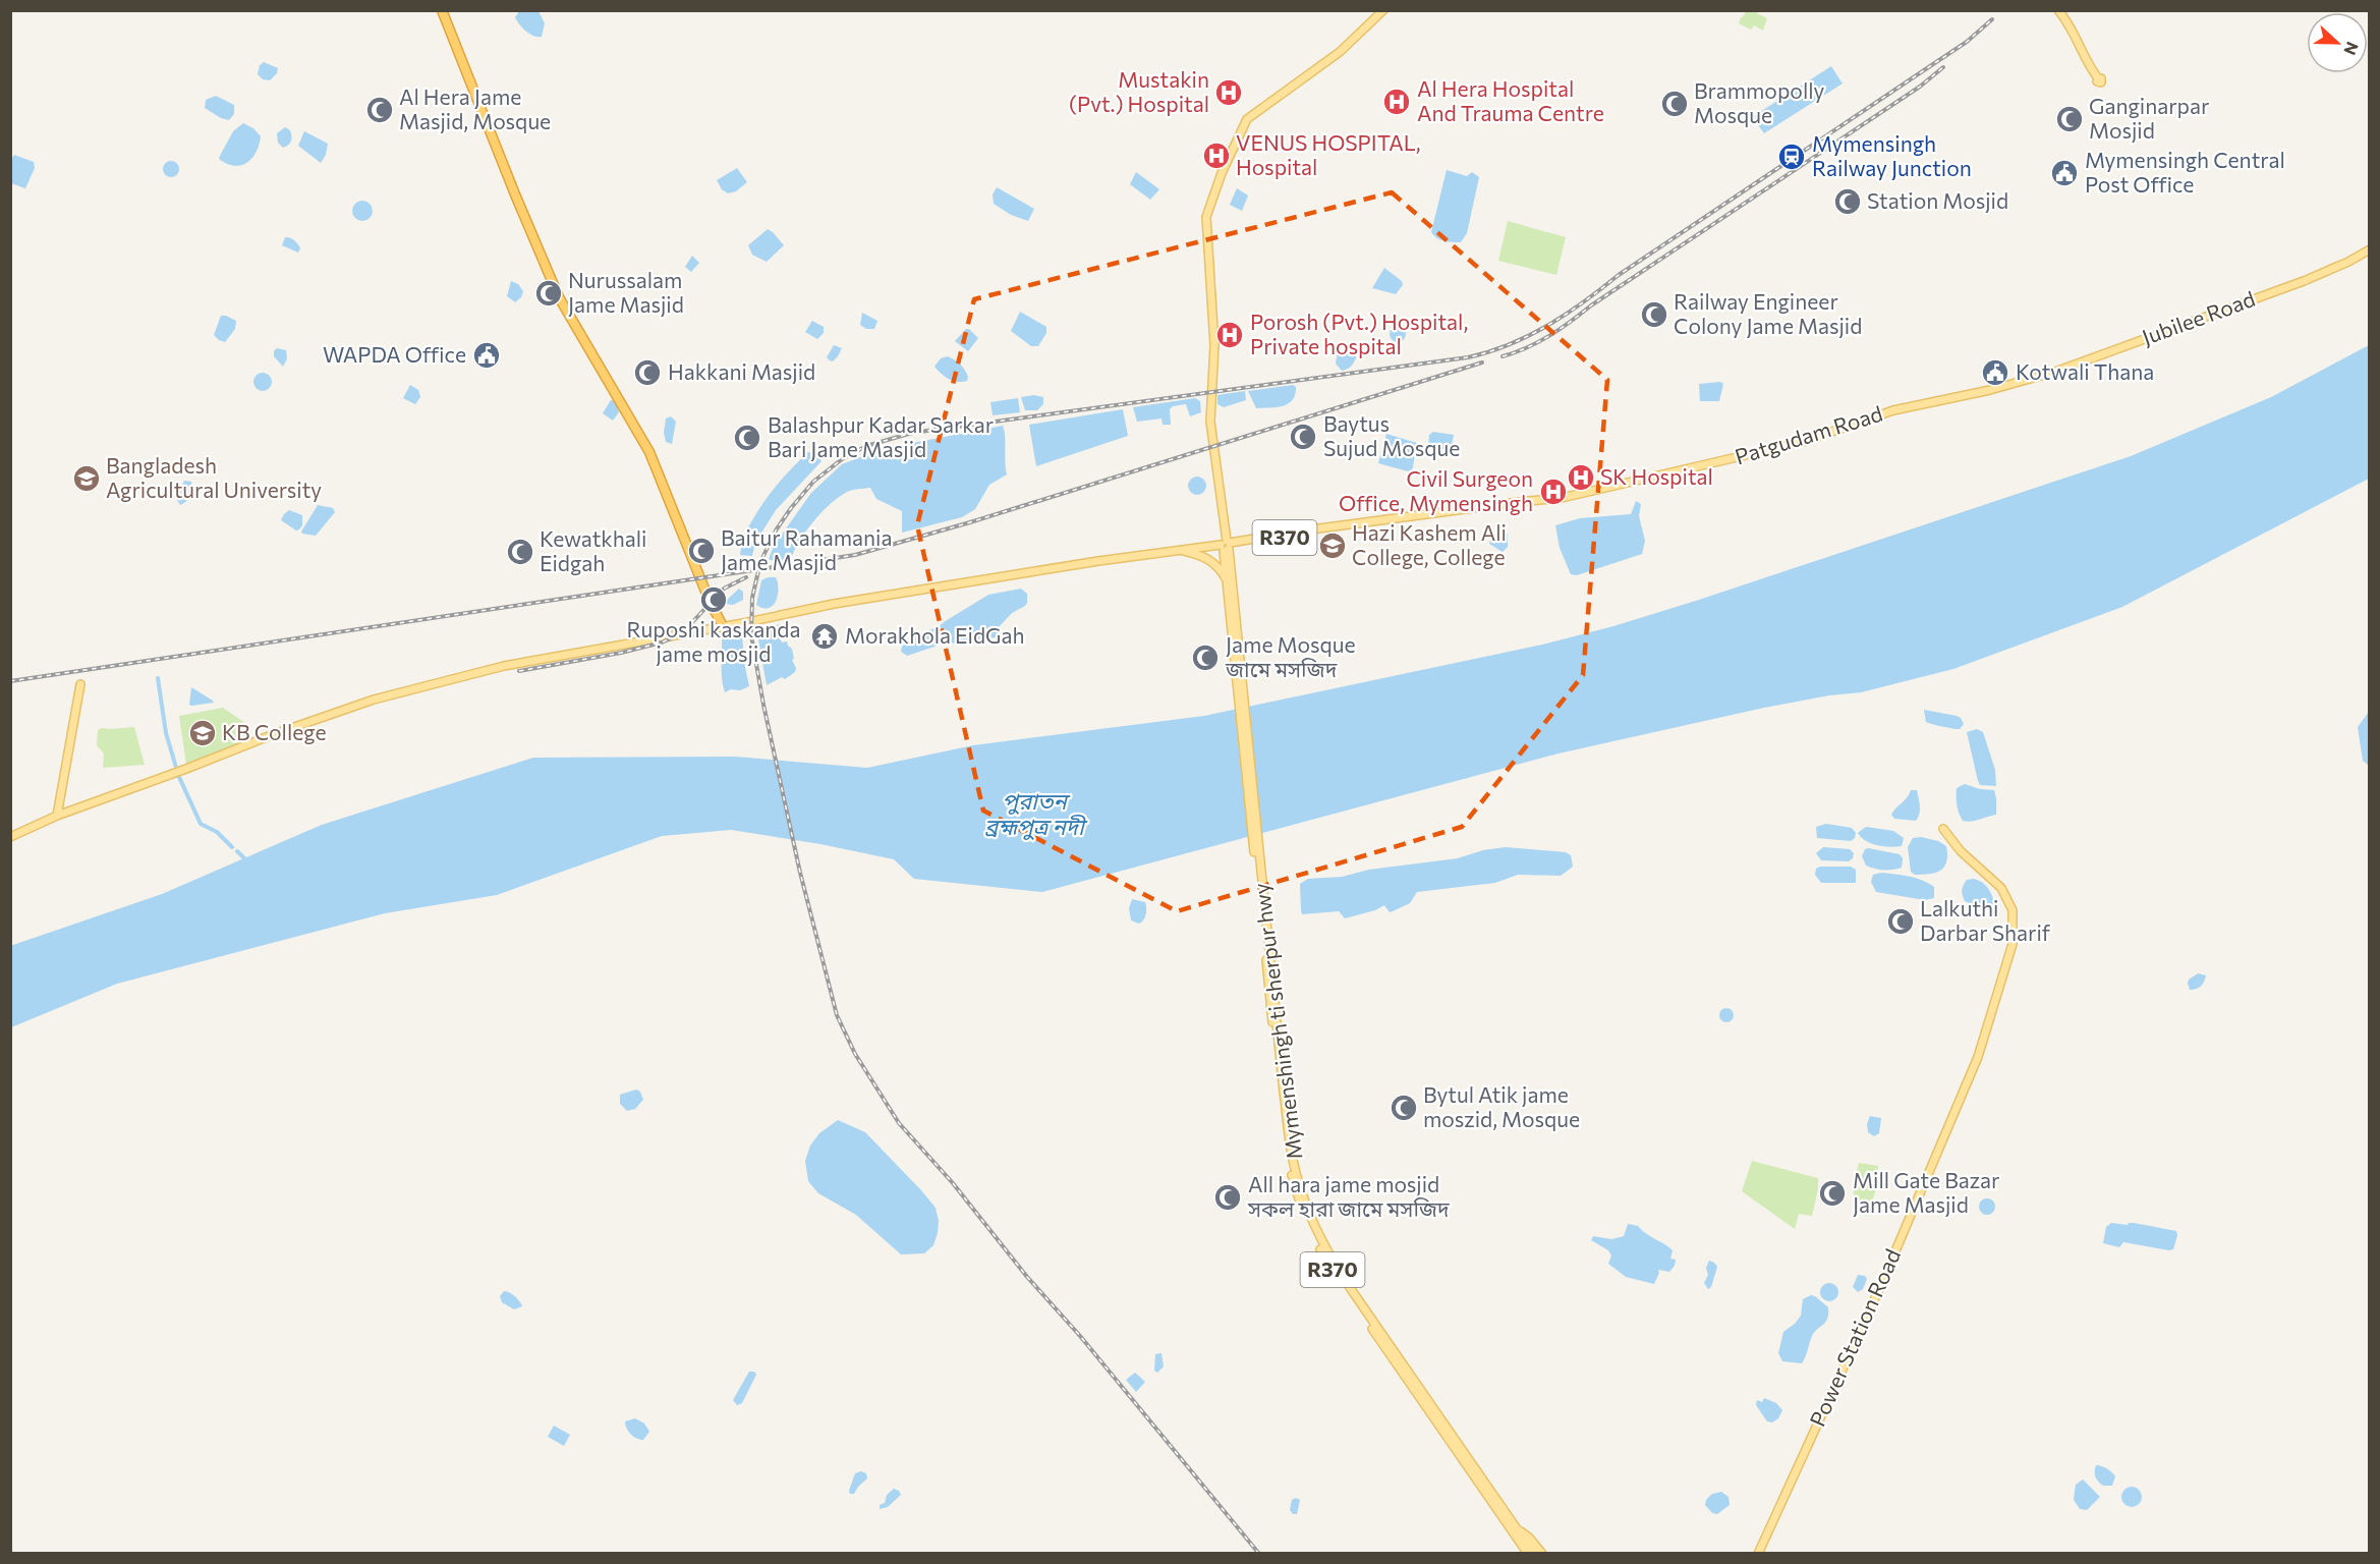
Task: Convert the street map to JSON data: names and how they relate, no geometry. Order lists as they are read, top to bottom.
{
  "streets": {
    "main road": [
      "Jubilee Road",
      "Patgudam Road",
      "R370",
      "Mymenshingh ti sherpur hwy",
      "Power Station Road"
    ]
  },
  "crossings": [
    ["Jubilee Road", "Patgudam Road"],
    ["Patgudam Road", "R370"],
    ["R370", "Mymenshingh ti sherpur hwy"]
  ],
  "water": ["পুরাতন ব্রহ্মপুত্র নদী"],
  "places": {
    "hospital": [
      "Mustakin (Pvt.) Hospital",
      "Al Hera Hospital And Trauma Centre",
      "VENUS HOSPITAL, Hospital",
      "Porosh (Pvt.) Hospital, Private hospital",
      "SK Hospital",
      "Civil Surgeon Office, Mymensingh"
    ],
    "mosque": [
      "Brammopolly Mosque",
      "Al Hera Jame Masjid, Mosque",
      "Ganginarpar Mosjid",
      "Station Mosjid",
      "Nurussalam Jame Masjid",
      "Railway Engineer Colony Jame Masjid",
      "Hakkani Masjid",
      "Baytus Sujud Mosque",
      "Balashpur Kadar Sarkar Bari Jame Masjid",
      "Baitur Rahamania Jame Masjid",
      "Kewatkhali Eidgah",
      "Ruposhi kaskanda jame mosjid",
      "Jame Mosque জামে মসজিদ",
      "Lalkuthi Darbar Sharif",
      "Bytul Atik jame moszid, Mosque",
      "Mill Gate Bazar Jame Masjid",
      "All hara jame mosjid সকল হারা জামে মসজিদ"
    ],
    "station": ["Mymensingh Railway Junction"],
    "public building": ["Mymensingh Central Post Office", "WAPDA Office", "Kotwali Thana"],
    "school or university": ["Bangladesh Agricultural University", "Hazi Kashem Ali College, College", "KB College"],
    "temple": ["Morakhola EidGah"]
  },
  "north": "right"
}
